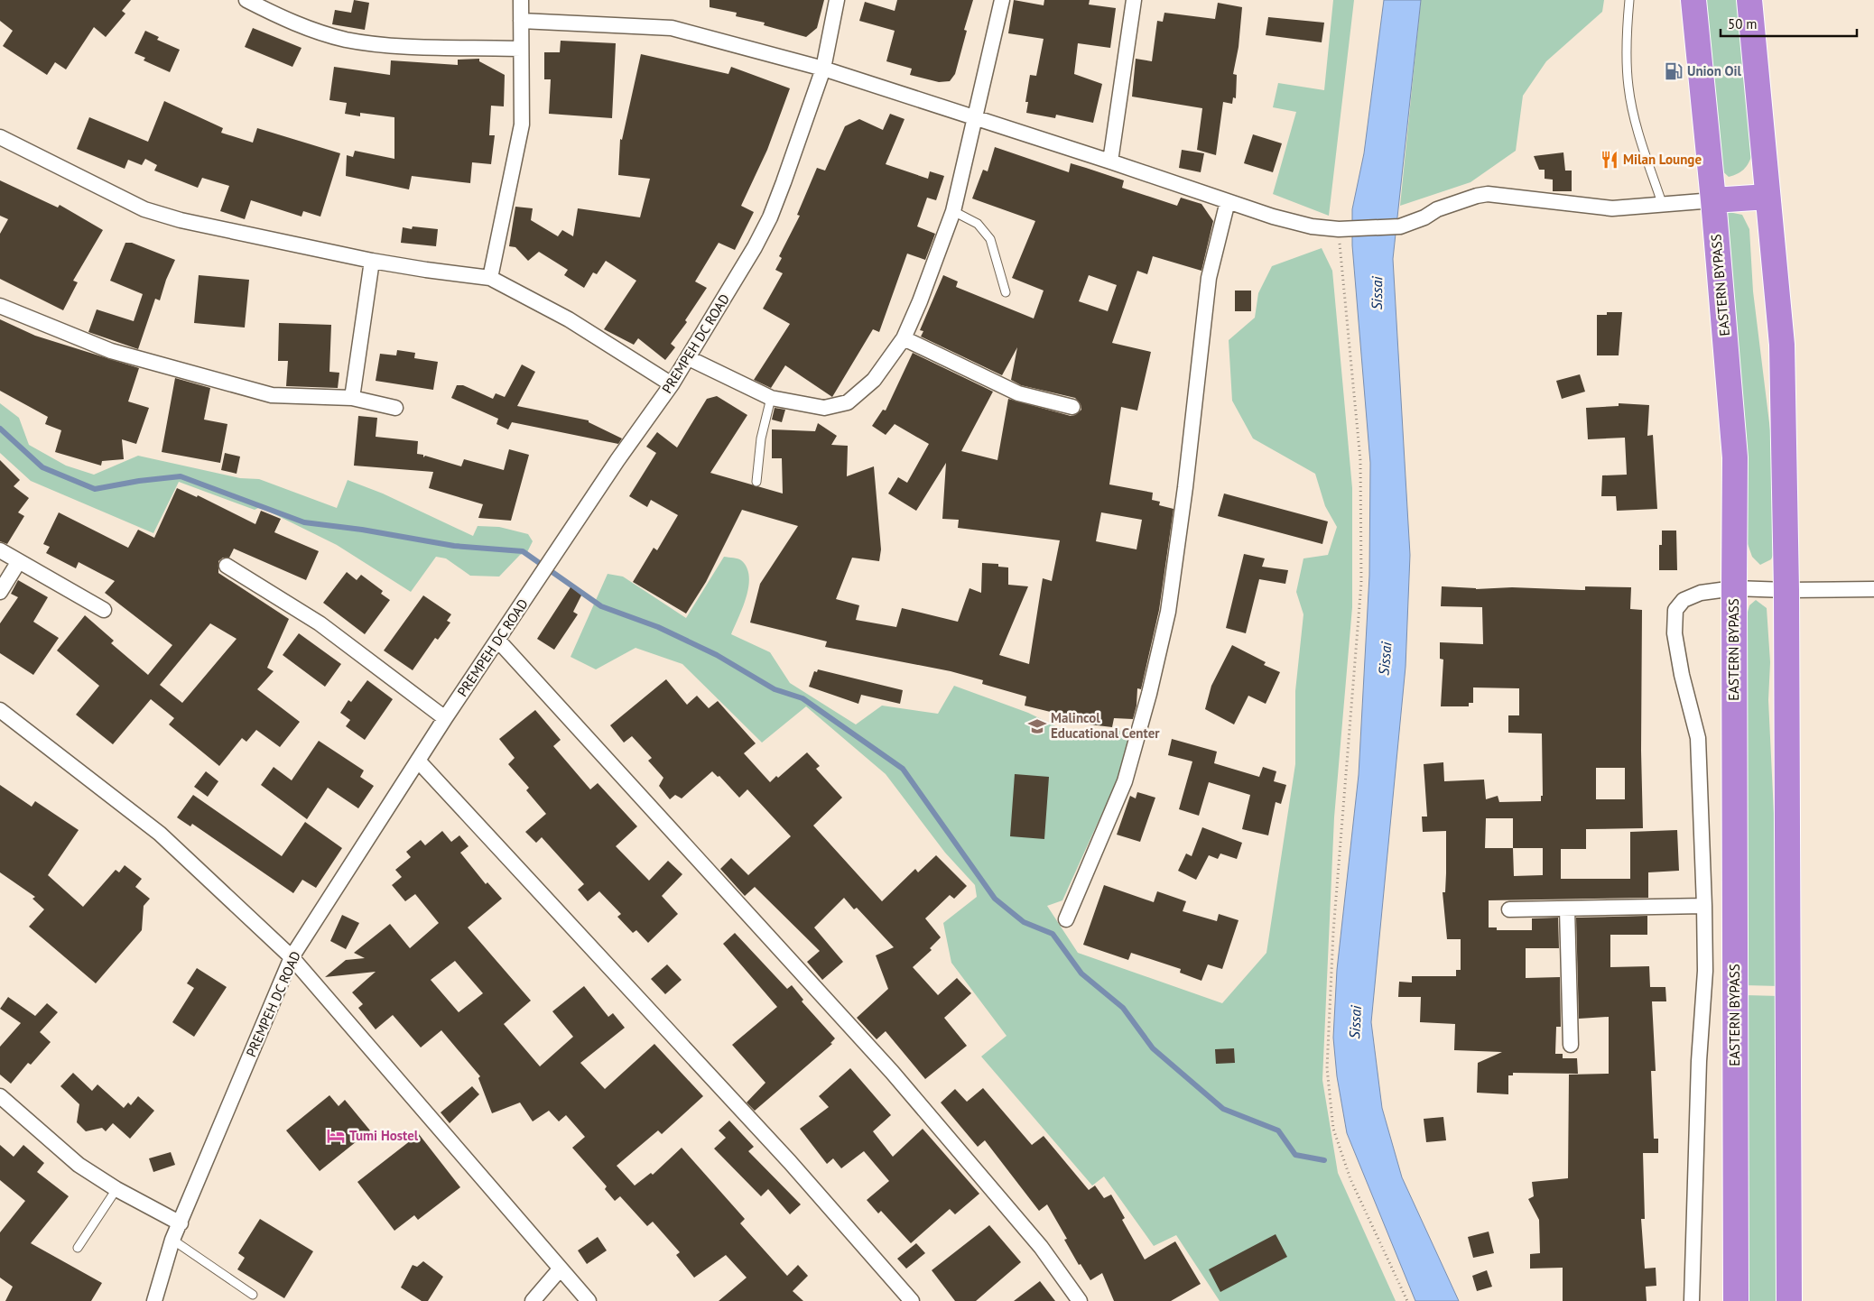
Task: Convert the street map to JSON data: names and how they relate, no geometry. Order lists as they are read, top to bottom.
{
  "streets": {
    "highway": ["EASTERN BYPASS"],
    "street": ["PREMPEH DC ROAD"]
  },
  "water": ["Sissai"],
  "places": {
    "fuel station": ["Union Oil"],
    "restaurant": ["Milan Lounge"],
    "school or university": ["Malincol Educational Center"],
    "hotel": ["Tumi Hostel"]
  },
  "scale_bar": "50 m"
}
